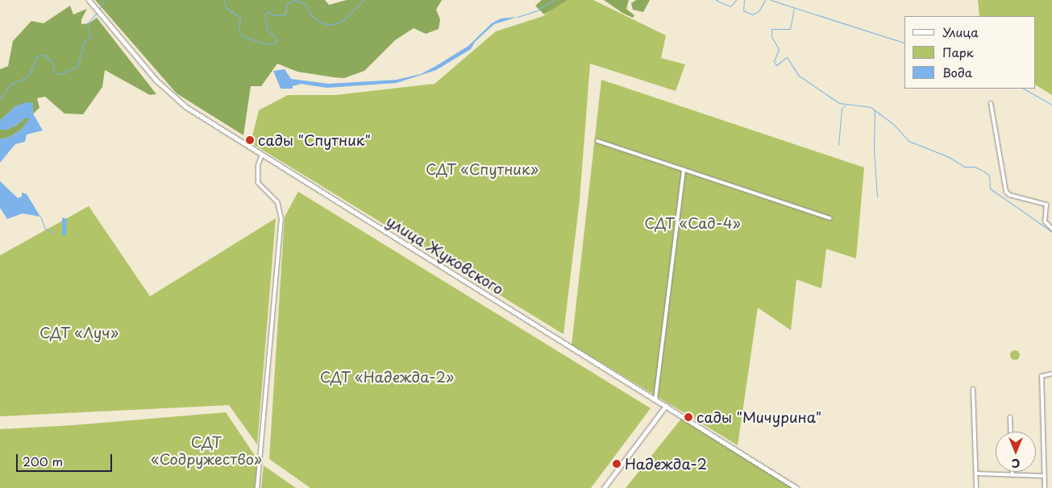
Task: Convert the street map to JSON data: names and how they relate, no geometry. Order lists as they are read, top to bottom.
{
  "streets": {
    "main road": ["улица Жуковского"]
  },
  "parks": [
    "СДТ «Спутник»",
    "СДТ «Сад-4»",
    "СДТ «Луч»",
    "СДТ «Надежда-2»",
    "СДТ «Содружество»"
  ],
  "places": ["сады \"Спутник\"", "сады \"Мичурина\"", "Надежда-2"],
  "legend": ["Улица", "Парк", "Вода"],
  "scale_bar": "200 m",
  "north": "bottom"
}
